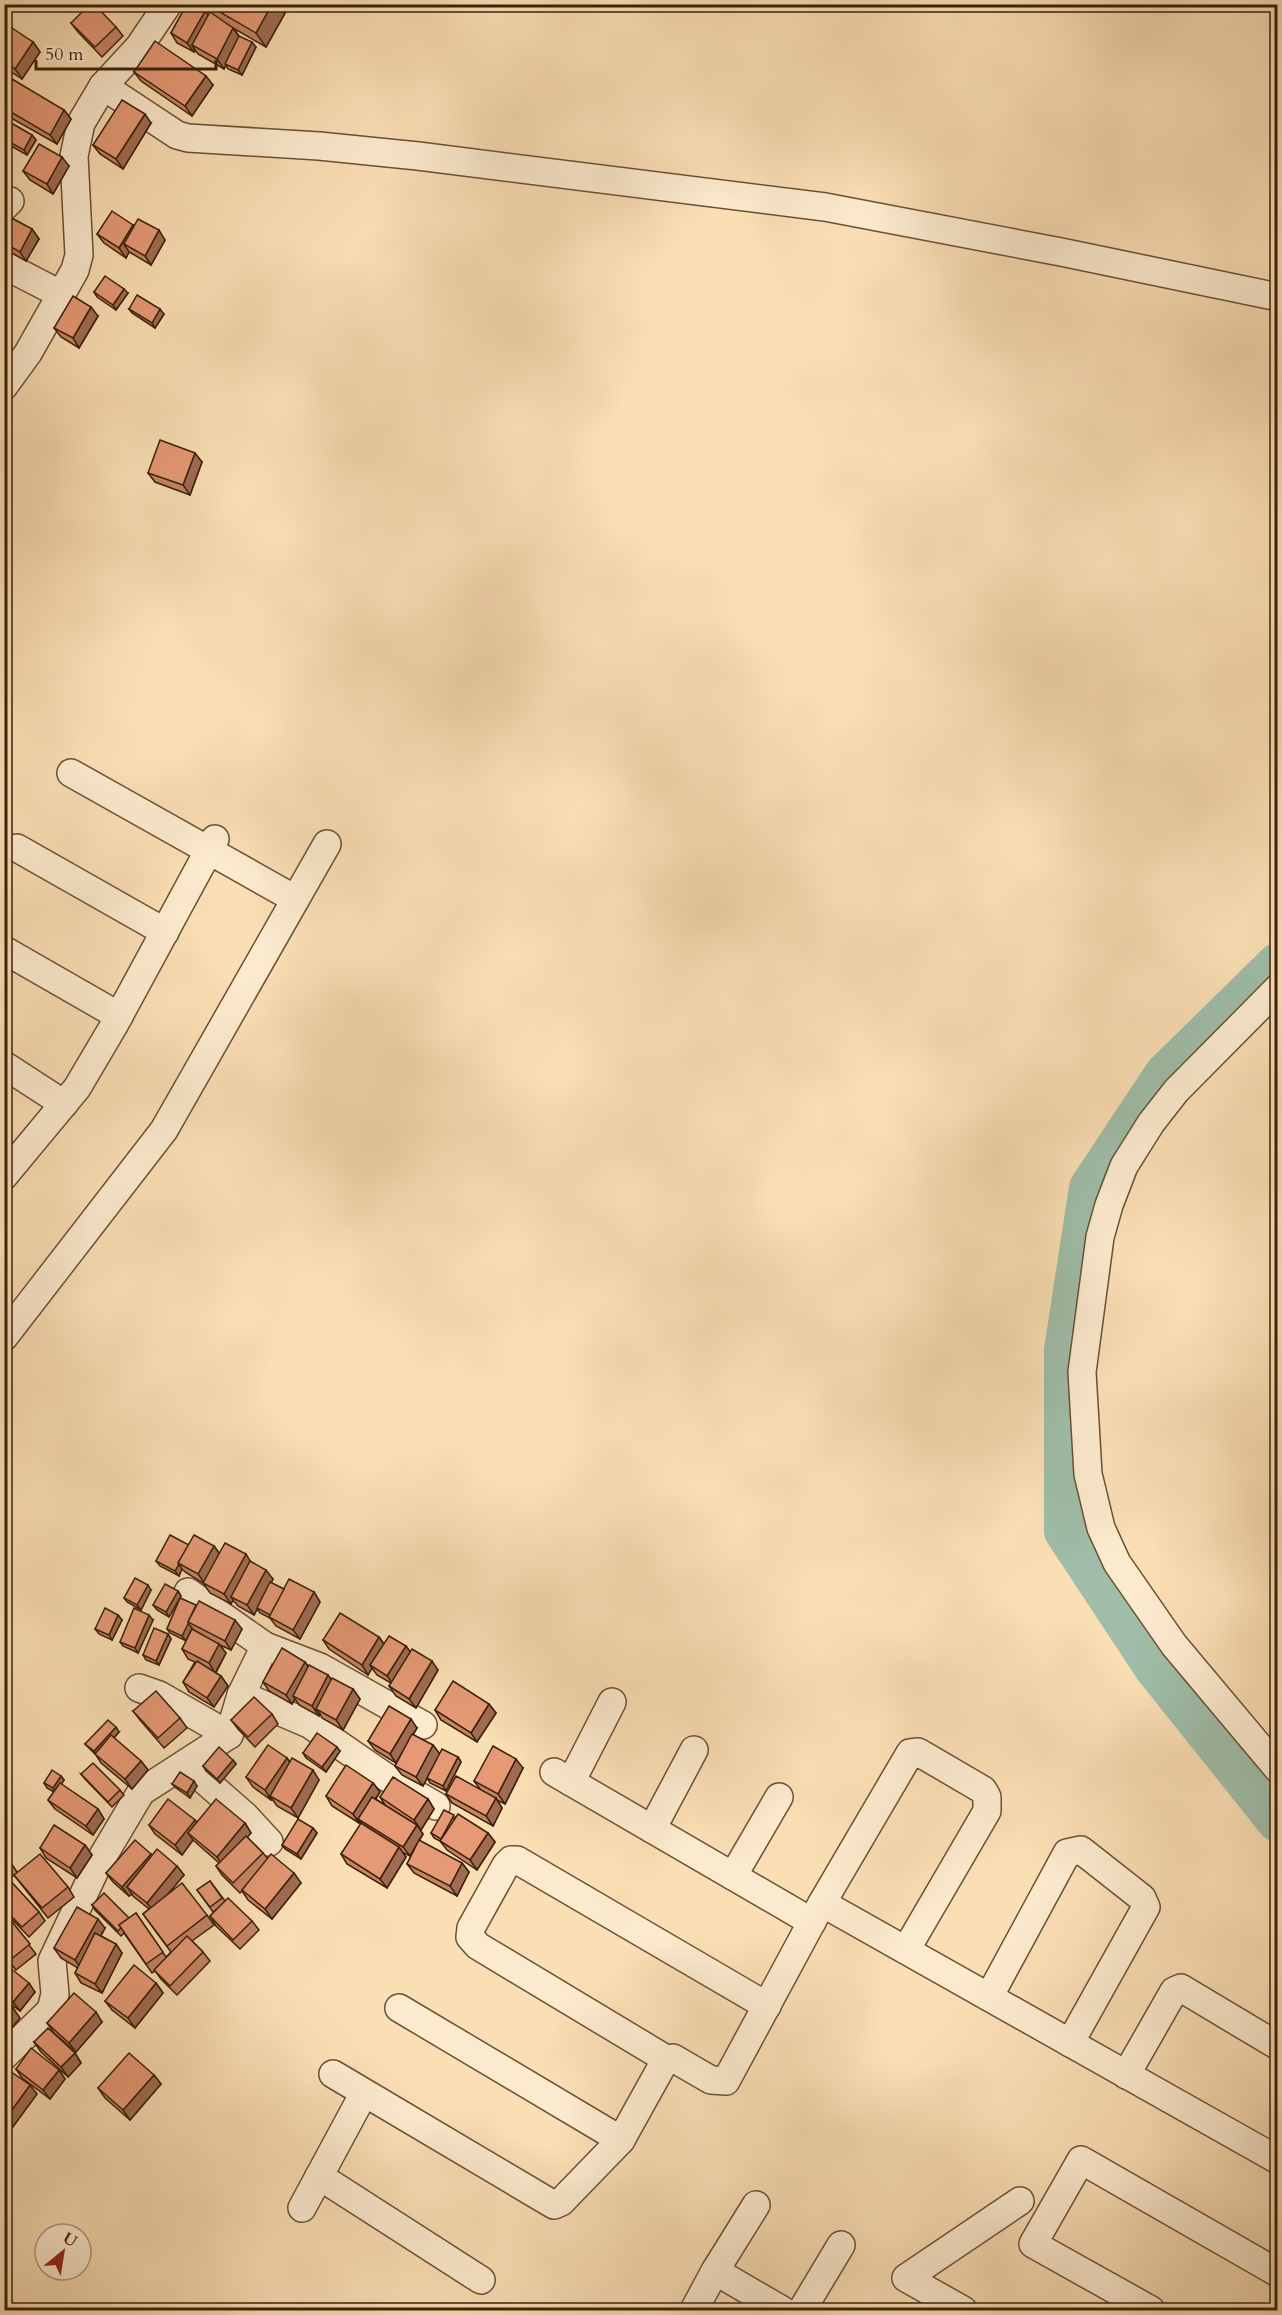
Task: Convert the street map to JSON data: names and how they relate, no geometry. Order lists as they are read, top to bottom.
{
  "scale_bar": "50 m",
  "north": "top right"
}
